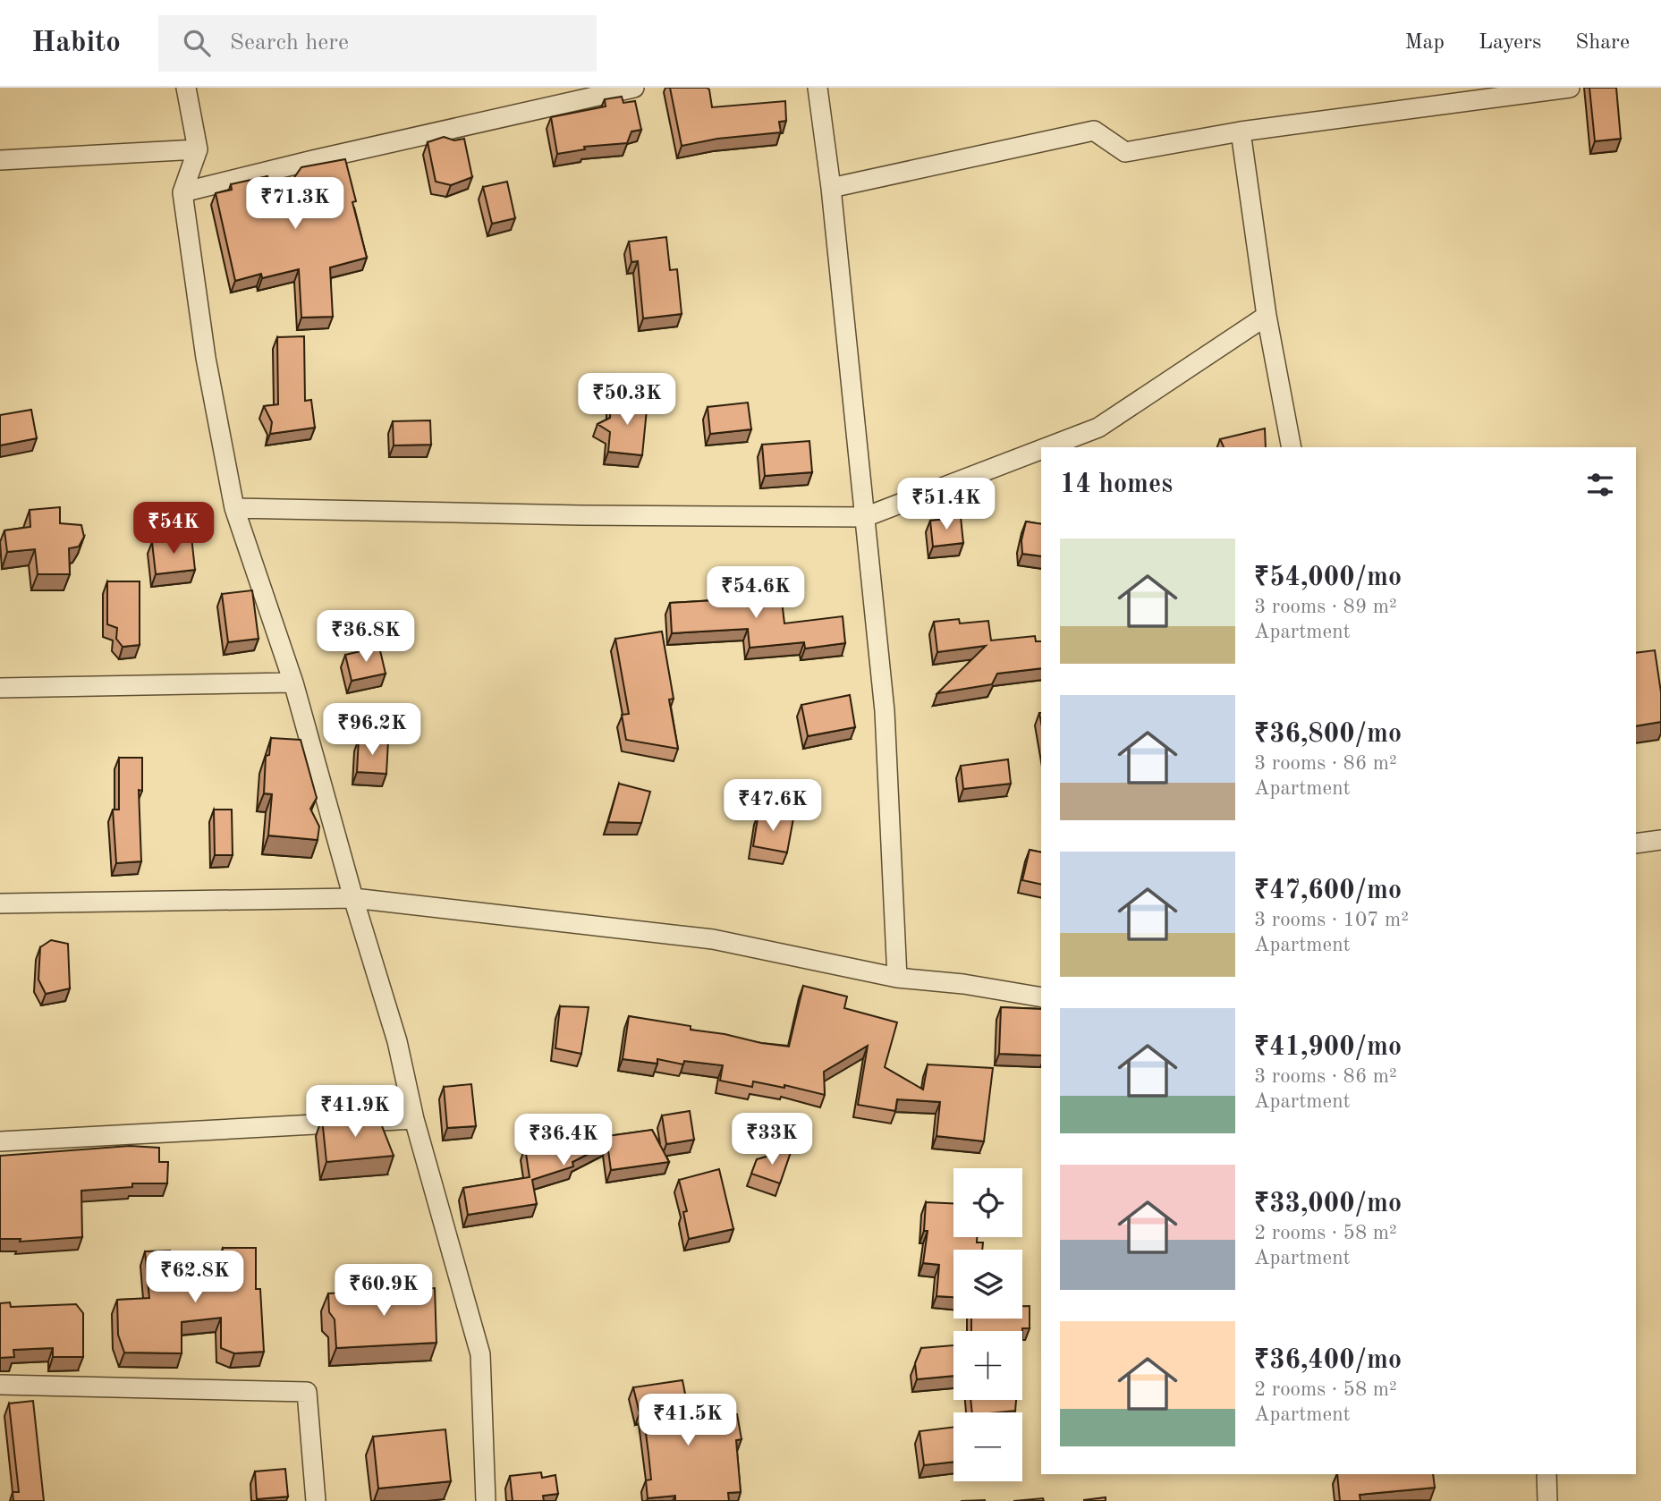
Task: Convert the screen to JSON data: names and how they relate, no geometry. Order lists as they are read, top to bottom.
{
  "page": {
    "header": "Habito",
    "search": "Search here",
    "nav": ["Map", "Layers", "Share"],
    "price": [
      "₹71.3K",
      "₹50.3K",
      "₹51.4K",
      "₹54K",
      "₹54.6K",
      "₹36.8K",
      "₹96.2K",
      "₹47.6K",
      "₹41.9K",
      "₹33K",
      "₹36.4K",
      "₹62.8K",
      "₹60.9K",
      "₹41.5K"
    ],
    "heading": "14 homes",
    "list": [
      {
        "name": "₹54,000/mo",
        "note": "3 rooms · 89 m² · Apartment"
      },
      {
        "name": "₹36,800/mo",
        "note": "3 rooms · 86 m² · Apartment"
      },
      {
        "name": "₹47,600/mo",
        "note": "3 rooms · 107 m² · Apartment"
      },
      {
        "name": "₹41,900/mo",
        "note": "3 rooms · 86 m² · Apartment"
      },
      {
        "name": "₹33,000/mo",
        "note": "2 rooms · 58 m² · Apartment"
      },
      {
        "name": "₹36,400/mo",
        "note": "2 rooms · 58 m² · Apartment"
      }
    ],
    "map_buttons": ["+", "−"]
  }
}
